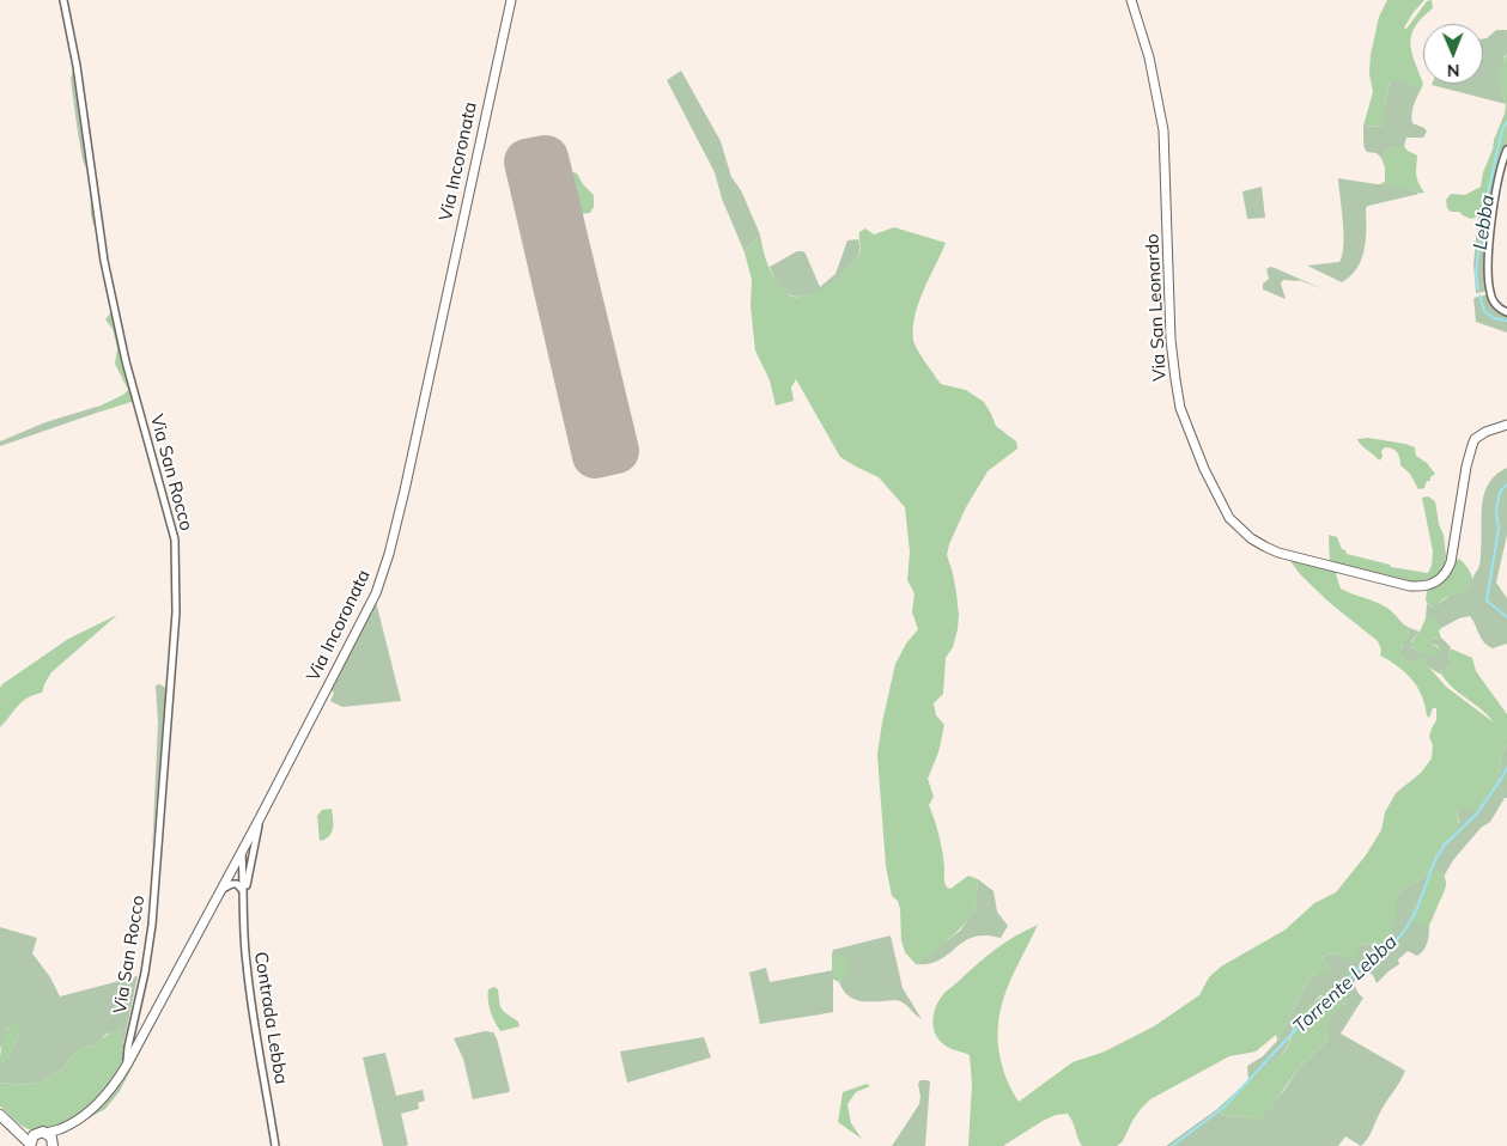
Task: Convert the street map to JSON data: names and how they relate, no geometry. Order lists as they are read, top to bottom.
{
  "streets": {
    "main road": ["Via Incoronata", "Via San Leonardo"],
    "street": ["Via San Rocco", "Contrada Lebba"]
  },
  "crossings": [
    ["Via Incoronata", "Via San Rocco"]
  ],
  "water": ["Lebba", "Torrente Lebba"],
  "north": "bottom"
}
